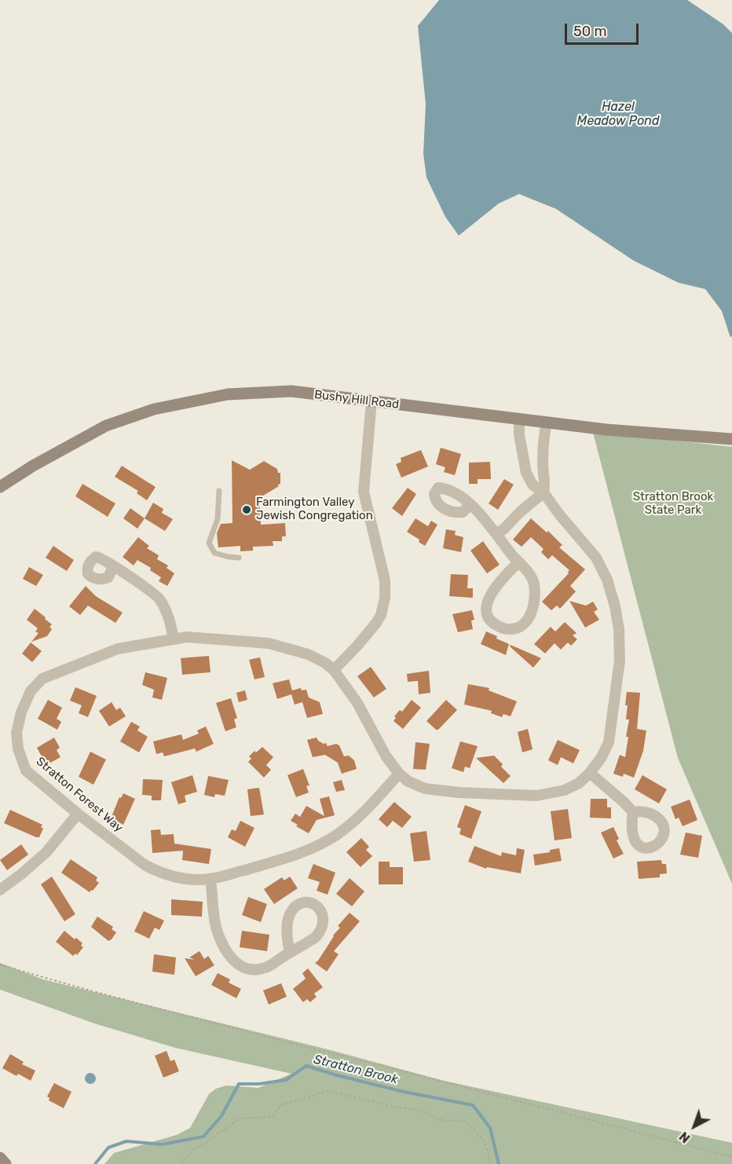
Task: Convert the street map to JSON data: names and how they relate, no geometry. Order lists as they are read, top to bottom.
{
  "streets": {
    "main road": ["Bushy Hill Road"],
    "street": ["Stratton Forest Way"]
  },
  "crossings": [
    ["Bushy Hill Road", "Stratton Forest Way"]
  ],
  "water": ["Hazel Meadow Pond", "Stratton Brook"],
  "parks": ["Stratton Brook State Park"],
  "places": ["Farmington Valley Jewish Congregation"],
  "scale_bar": "50 m",
  "north": "bottom left"
}
